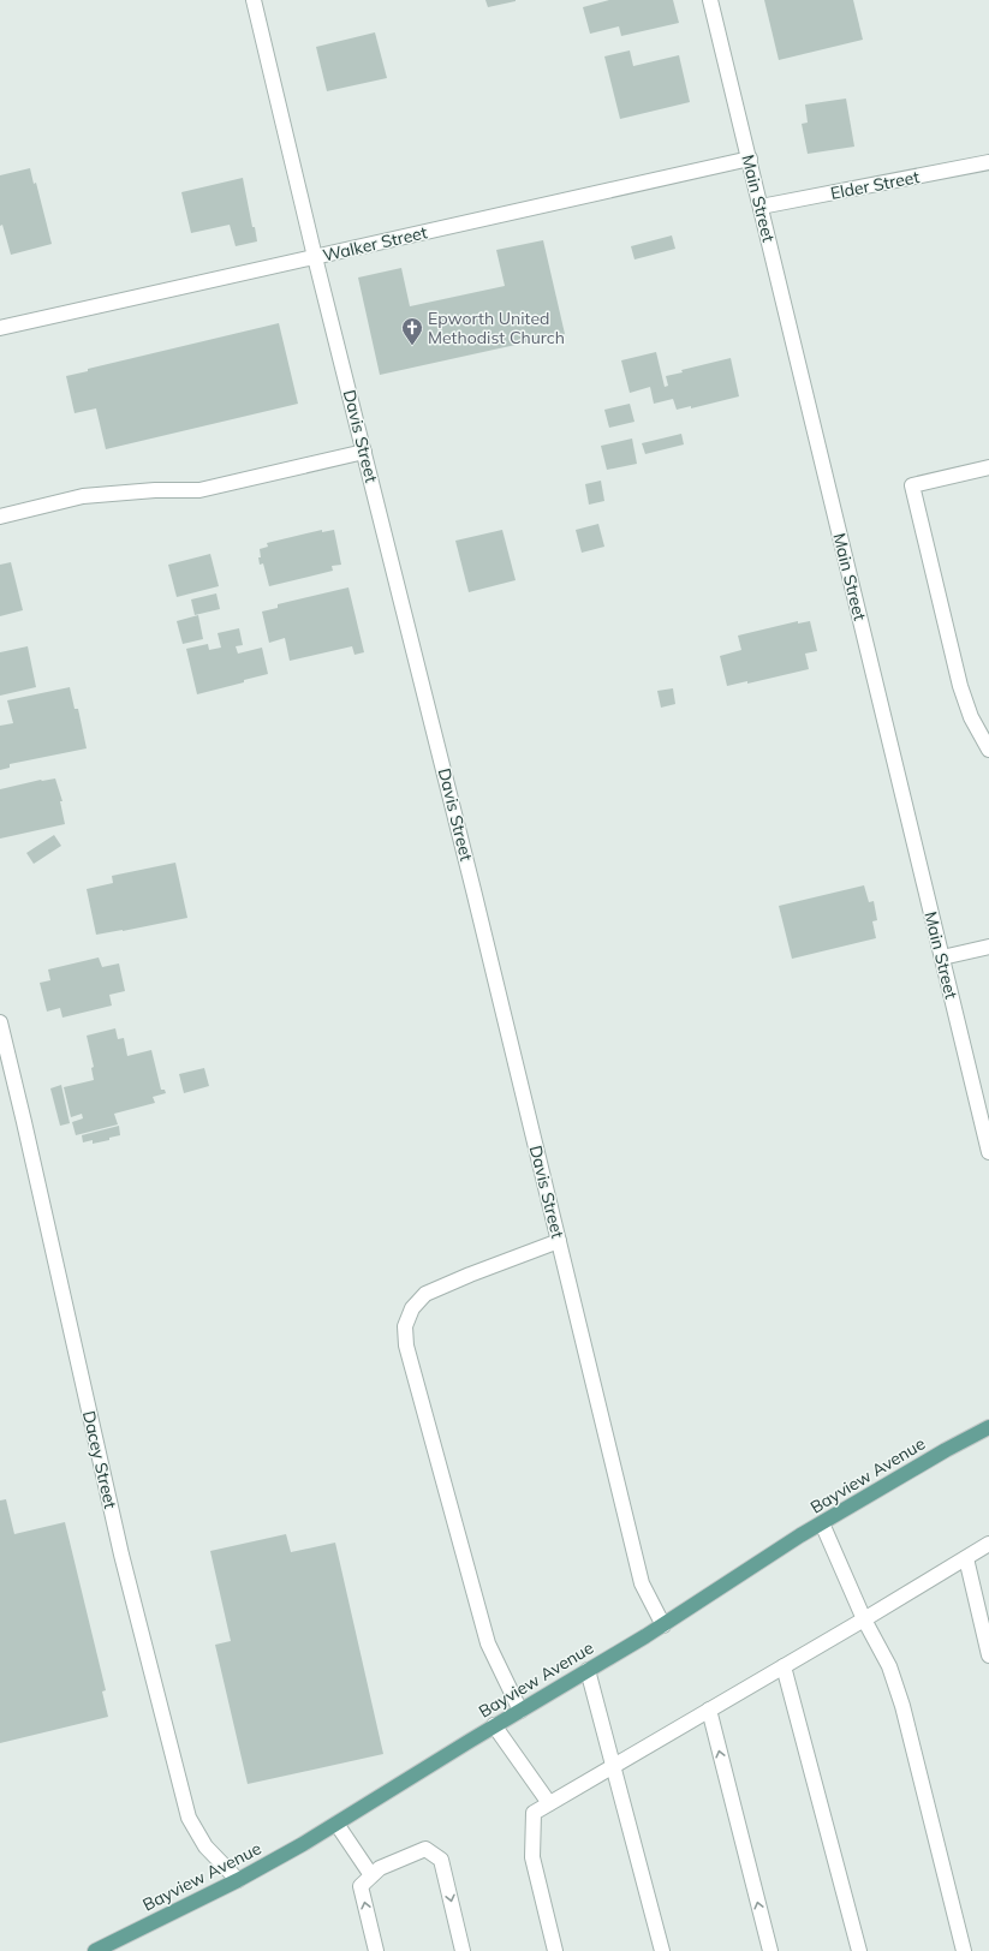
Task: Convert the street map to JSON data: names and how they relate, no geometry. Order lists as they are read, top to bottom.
{
  "streets": {
    "main road": ["Bayview Avenue"],
    "street": [
      "Elder Street",
      "Main Street",
      "Walker Street",
      "Davis Street",
      "Dacey Street"
    ]
  },
  "crossings": [
    ["Elder Street", "Main Street"],
    ["Main Street", "Walker Street"],
    ["Walker Street", "Davis Street"],
    ["Davis Street", "Bayview Avenue"],
    ["Dacey Street", "Bayview Avenue"]
  ],
  "places": {
    "church": ["Epworth United Methodist Church"]
  }
}
